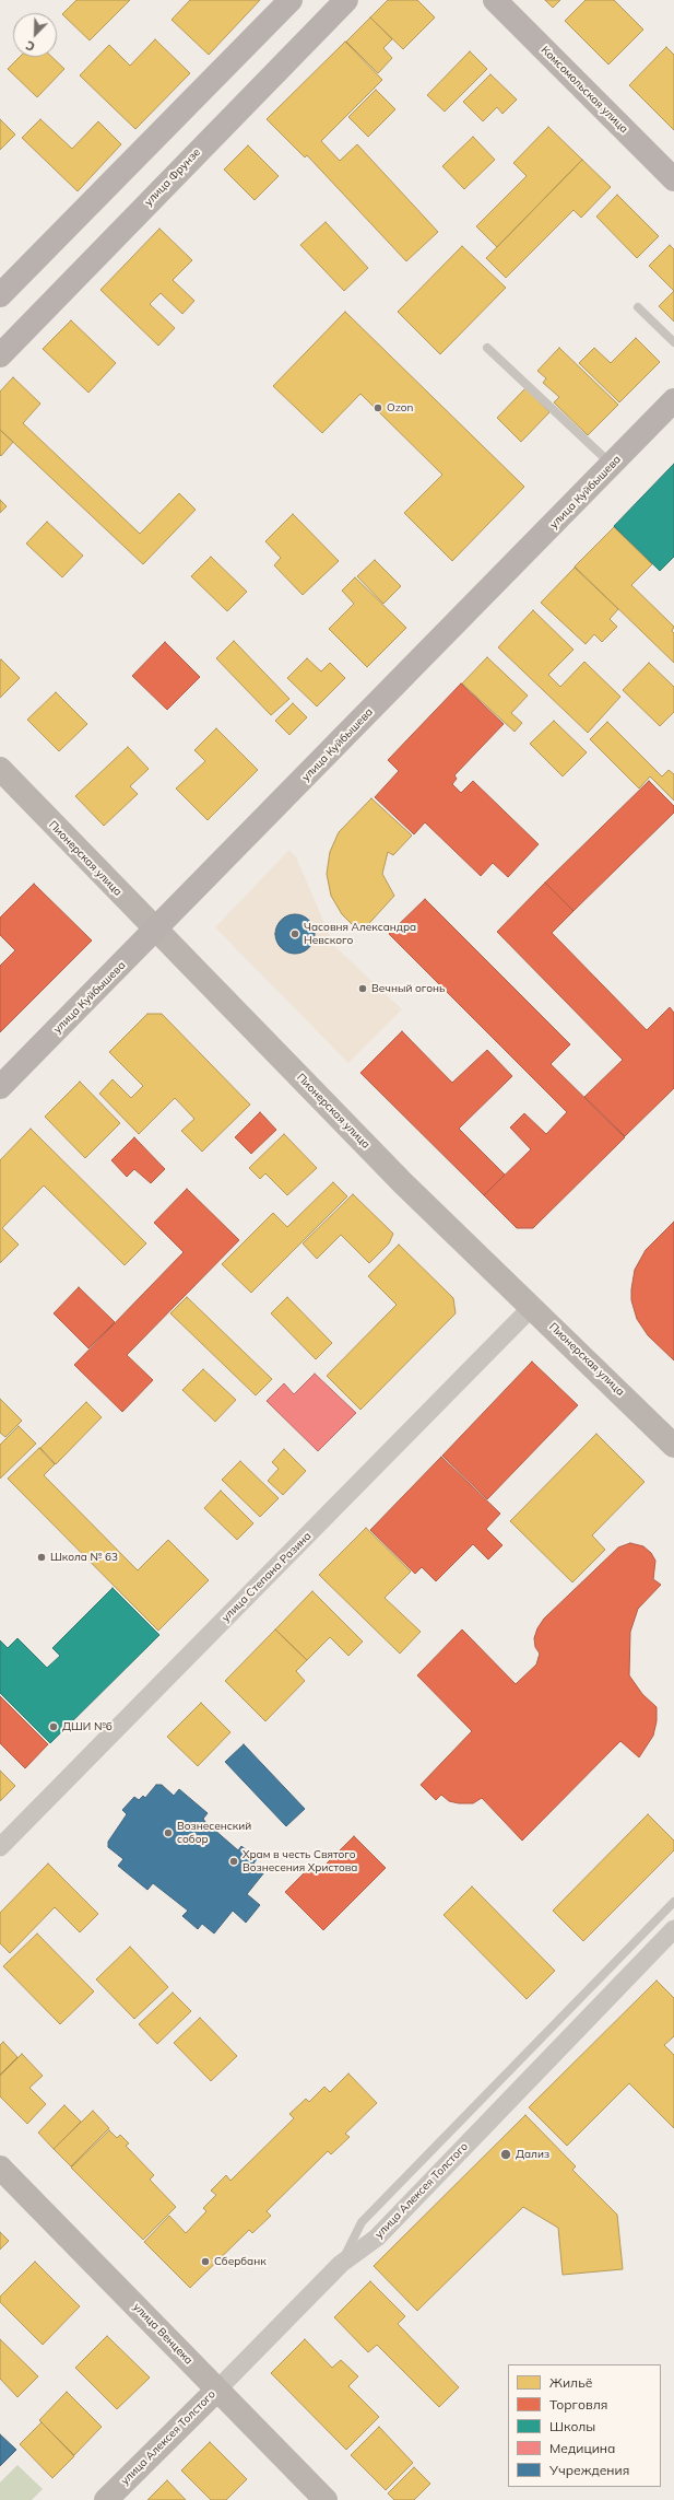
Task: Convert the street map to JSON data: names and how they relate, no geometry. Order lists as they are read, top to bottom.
{
  "streets": {
    "main road": [
      "Комсомольская улица",
      "улица Фрунзе",
      "улица Куйбышева",
      "Пионерская улица",
      "улица Алексея Толстого",
      "улица Венцека"
    ],
    "street": ["улица Степана Разина"]
  },
  "crossings": [
    ["улица Куйбышева", "Пионерская улица"],
    ["Пионерская улица", "улица Степана Разина"],
    ["улица Алексея Толстого", "улица Венцека"]
  ],
  "places": [
    "Ozon",
    "Часовня Александра Невского",
    "Вечный огонь",
    "Школа № 63",
    "ДШИ №6",
    "Вознесенский собор",
    "Храм в честь Святого Вознесения Христова",
    "Дализ",
    "Сбербанк"
  ],
  "legend": [
    "Жильё",
    "Торговля",
    "Школы",
    "Медицина",
    "Учреждения"
  ],
  "north": "bottom left"
}
